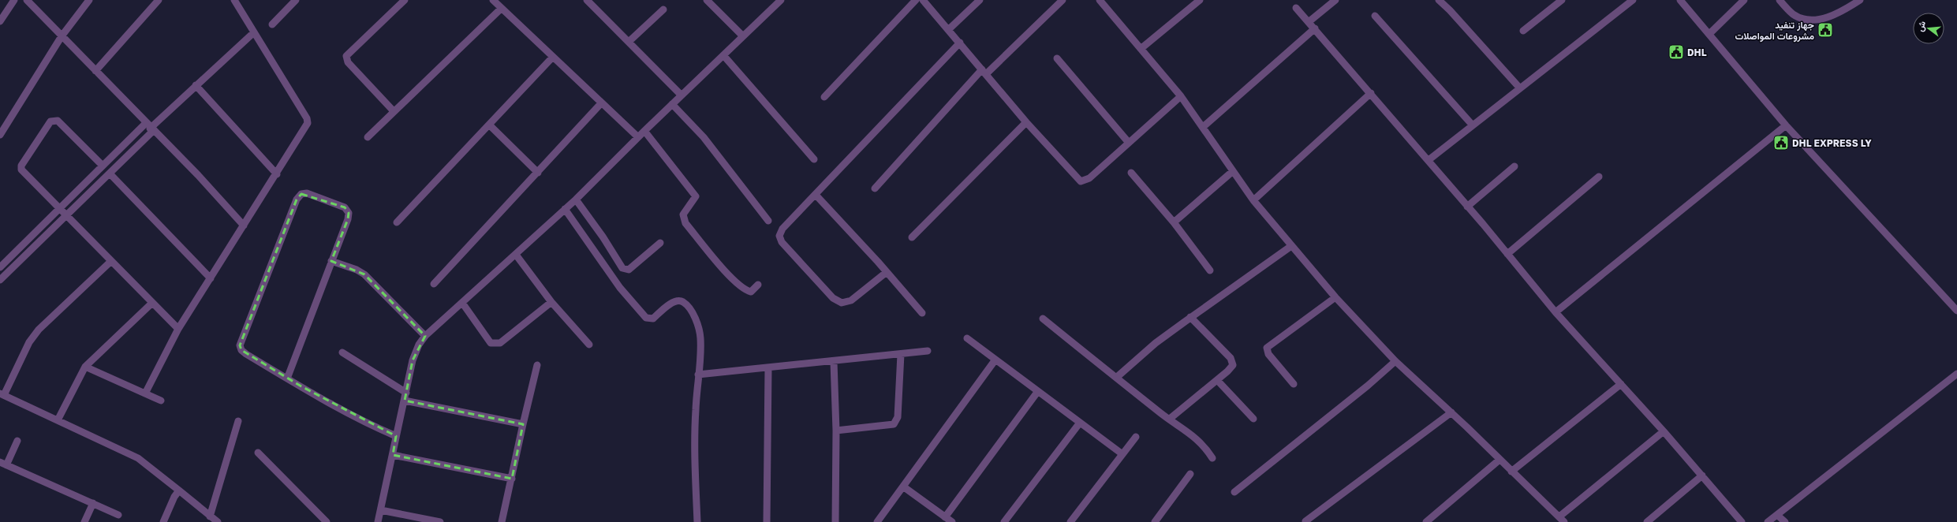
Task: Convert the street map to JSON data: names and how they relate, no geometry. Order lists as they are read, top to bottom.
{
  "places": {
    "public building": ["جهاز تنفيد مشروعات المواصلات", "DHL", "DHL EXPRESS LY"]
  },
  "north": "left"
}
